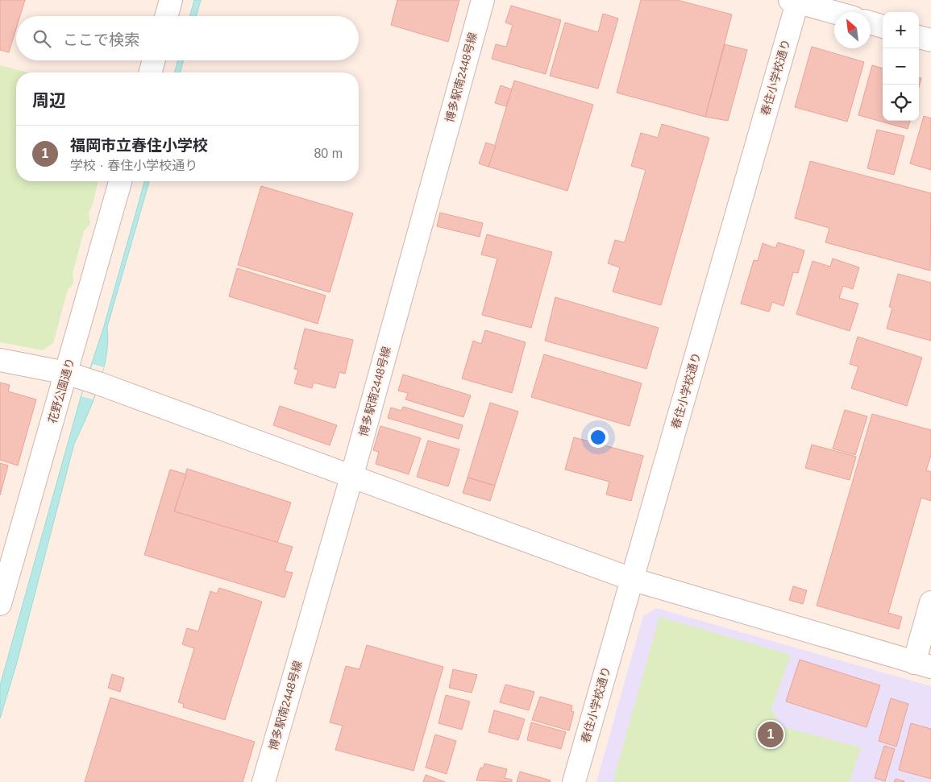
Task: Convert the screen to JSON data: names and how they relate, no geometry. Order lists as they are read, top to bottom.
{
  "streets": {
    "street": ["博多駅南2448号線", "春住小学校通り", "花野公園通り"]
  },
  "north": "top left",
  "page": {
    "map_buttons": ["+", "−"],
    "search": "ここで検索",
    "heading": "周辺",
    "list": [
      {
        "mark": "1",
        "name": "福岡市立春住小学校",
        "note": "学校 · 春住小学校通り",
        "value": "80 m"
      }
    ],
    "pins": "1"
  }
}
